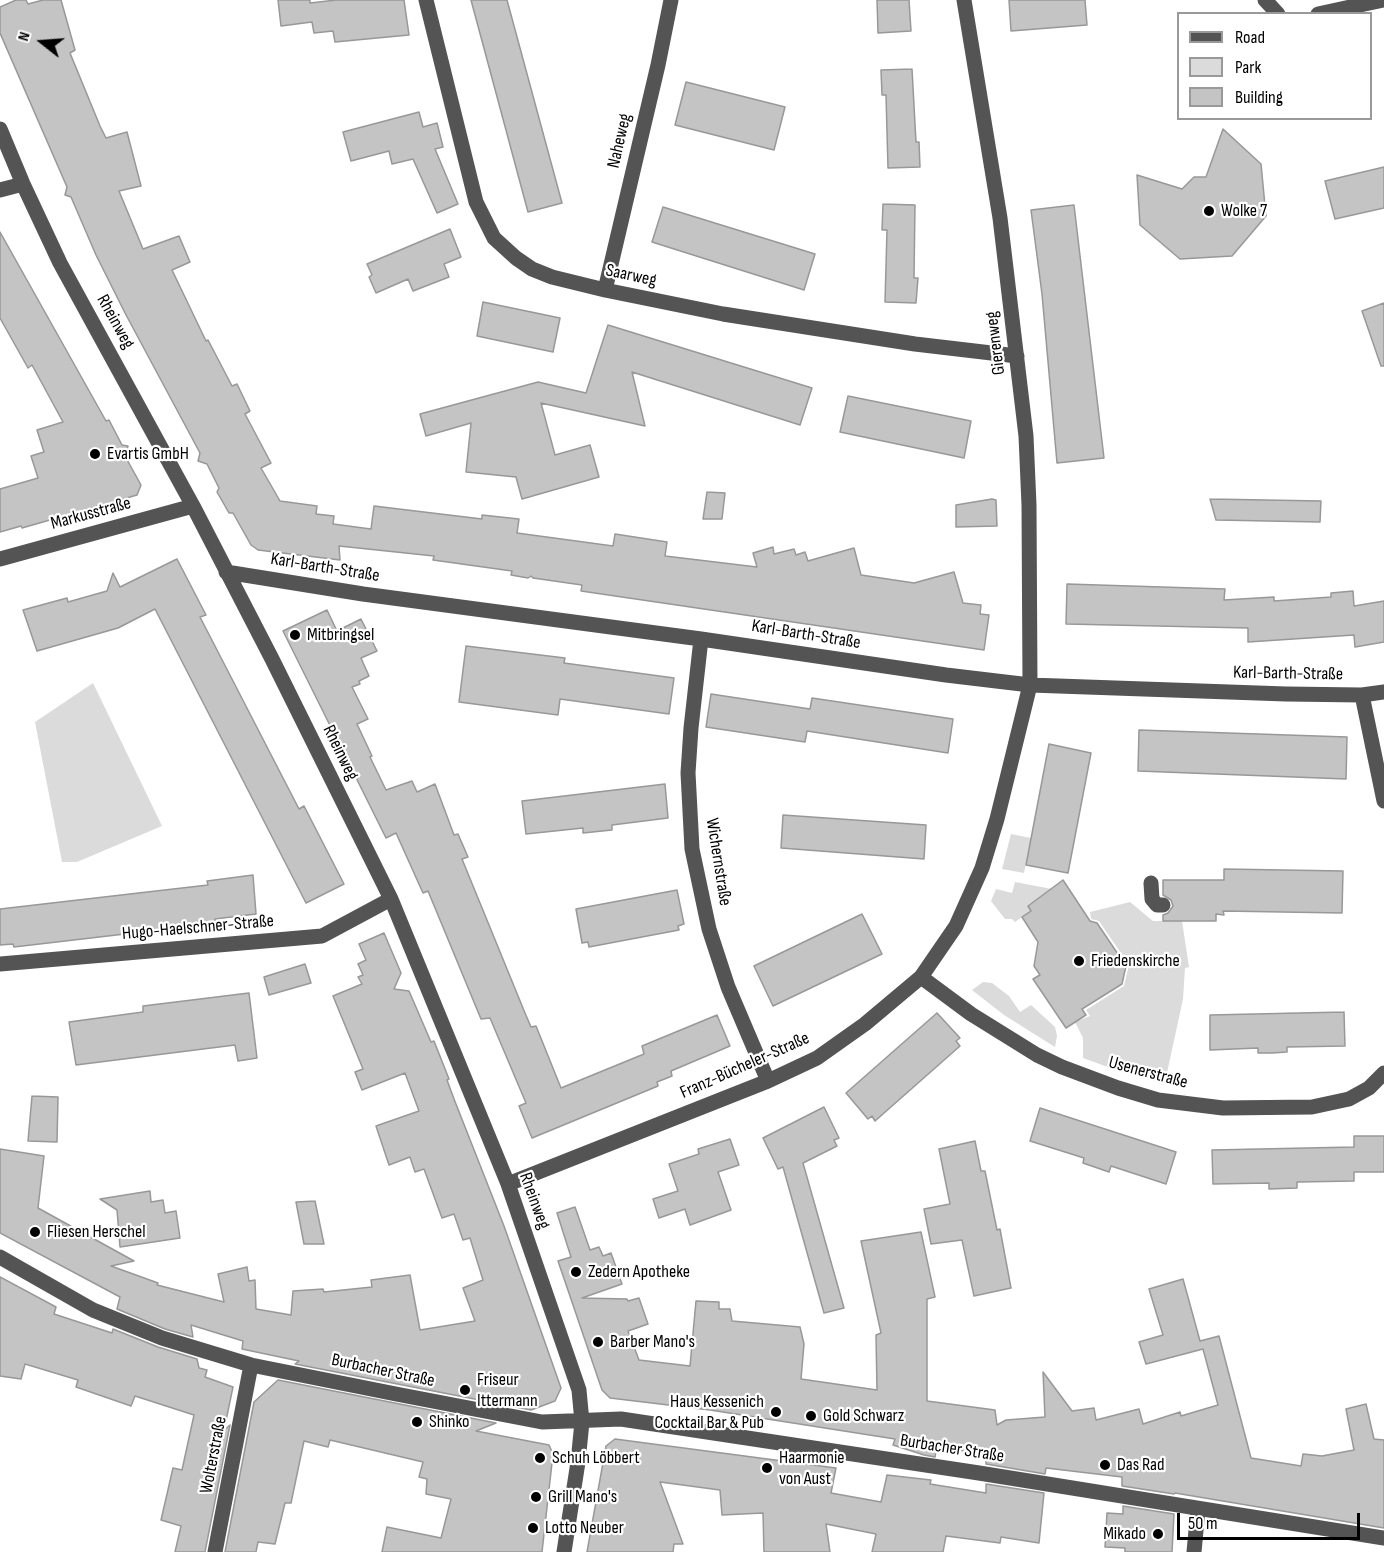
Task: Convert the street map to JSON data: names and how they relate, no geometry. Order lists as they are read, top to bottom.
{
  "streets": {
    "street": [
      "Naheweg",
      "Saarweg",
      "Rheinweg",
      "Gierenweg",
      "Markusstraße",
      "Karl-Barth-Straße",
      "Wichernstraße",
      "Hugo-Haelschner-Straße",
      "Franz-Bücheler-Straße",
      "Usenerstraße",
      "Burbacher Straße",
      "Wolterstraße"
    ]
  },
  "crossings": [
    ["Naheweg", "Saarweg"],
    ["Saarweg", "Gierenweg"],
    ["Rheinweg", "Markusstraße"],
    ["Rheinweg", "Karl-Barth-Straße"],
    ["Rheinweg", "Hugo-Haelschner-Straße"],
    ["Rheinweg", "Franz-Bücheler-Straße"],
    ["Rheinweg", "Burbacher Straße"],
    ["Gierenweg", "Karl-Barth-Straße"],
    ["Gierenweg", "Franz-Bücheler-Straße"],
    ["Karl-Barth-Straße", "Wichernstraße"],
    ["Karl-Barth-Straße", "Franz-Bücheler-Straße"],
    ["Wichernstraße", "Franz-Bücheler-Straße"],
    ["Franz-Bücheler-Straße", "Usenerstraße"],
    ["Burbacher Straße", "Wolterstraße"]
  ],
  "places": [
    "Wolke 7",
    "Evartis GmbH",
    "Mitbringsel",
    "Friedenskirche",
    "Fliesen Herschel",
    "Zedern Apotheke",
    "Barber Mano's",
    "Friseur Ittermann",
    "Haus Kessenich Cocktail Bar & Pub",
    "Gold Schwarz",
    "Shinko",
    "Schuh Löbbert",
    "Das Rad",
    "Haarmonie von Aust",
    "Grill Mano's",
    "Lotto Neuber",
    "Mikado"
  ],
  "legend": ["Road", "Park", "Building"],
  "scale_bar": "50 m",
  "north": "left"
}
